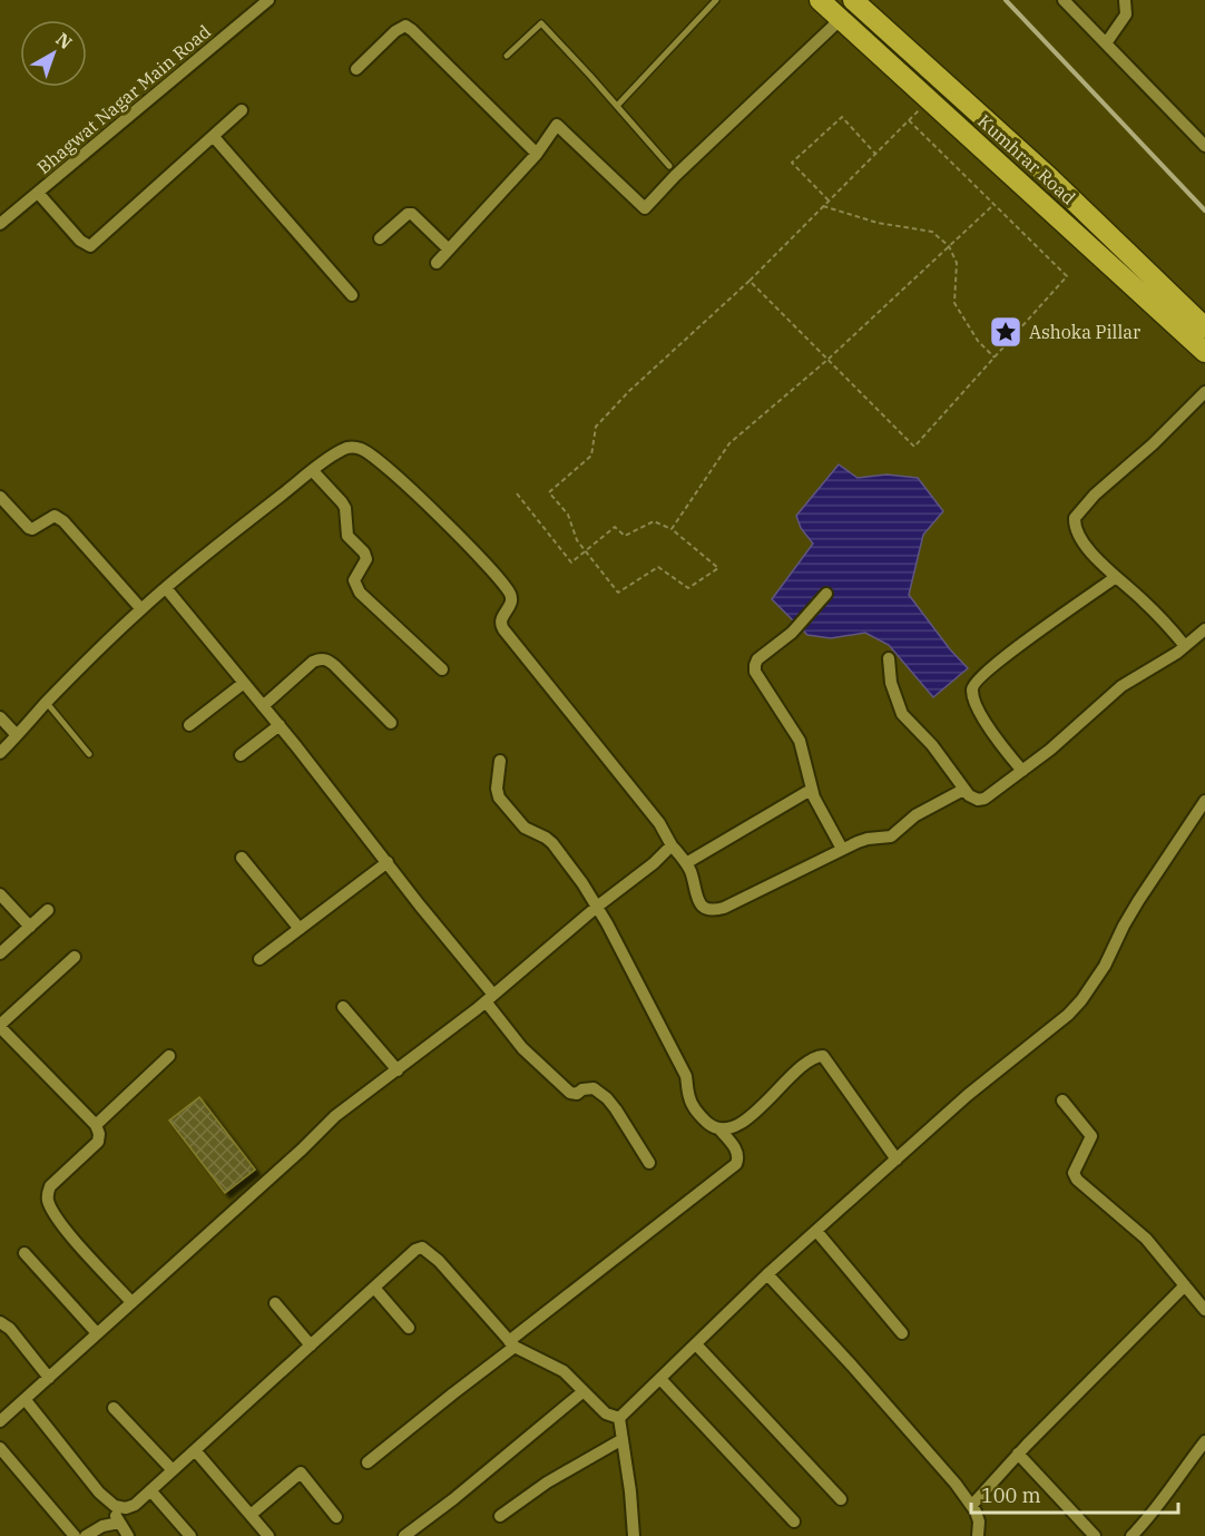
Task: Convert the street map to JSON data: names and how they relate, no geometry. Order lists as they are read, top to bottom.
{
  "streets": {
    "highway": ["Kumhrar Road"],
    "street": ["Bhagwat Nagar Main Road"]
  },
  "places": {
    "place": ["Ashoka Pillar"]
  },
  "scale_bar": "100 m",
  "north": "top right"
}
